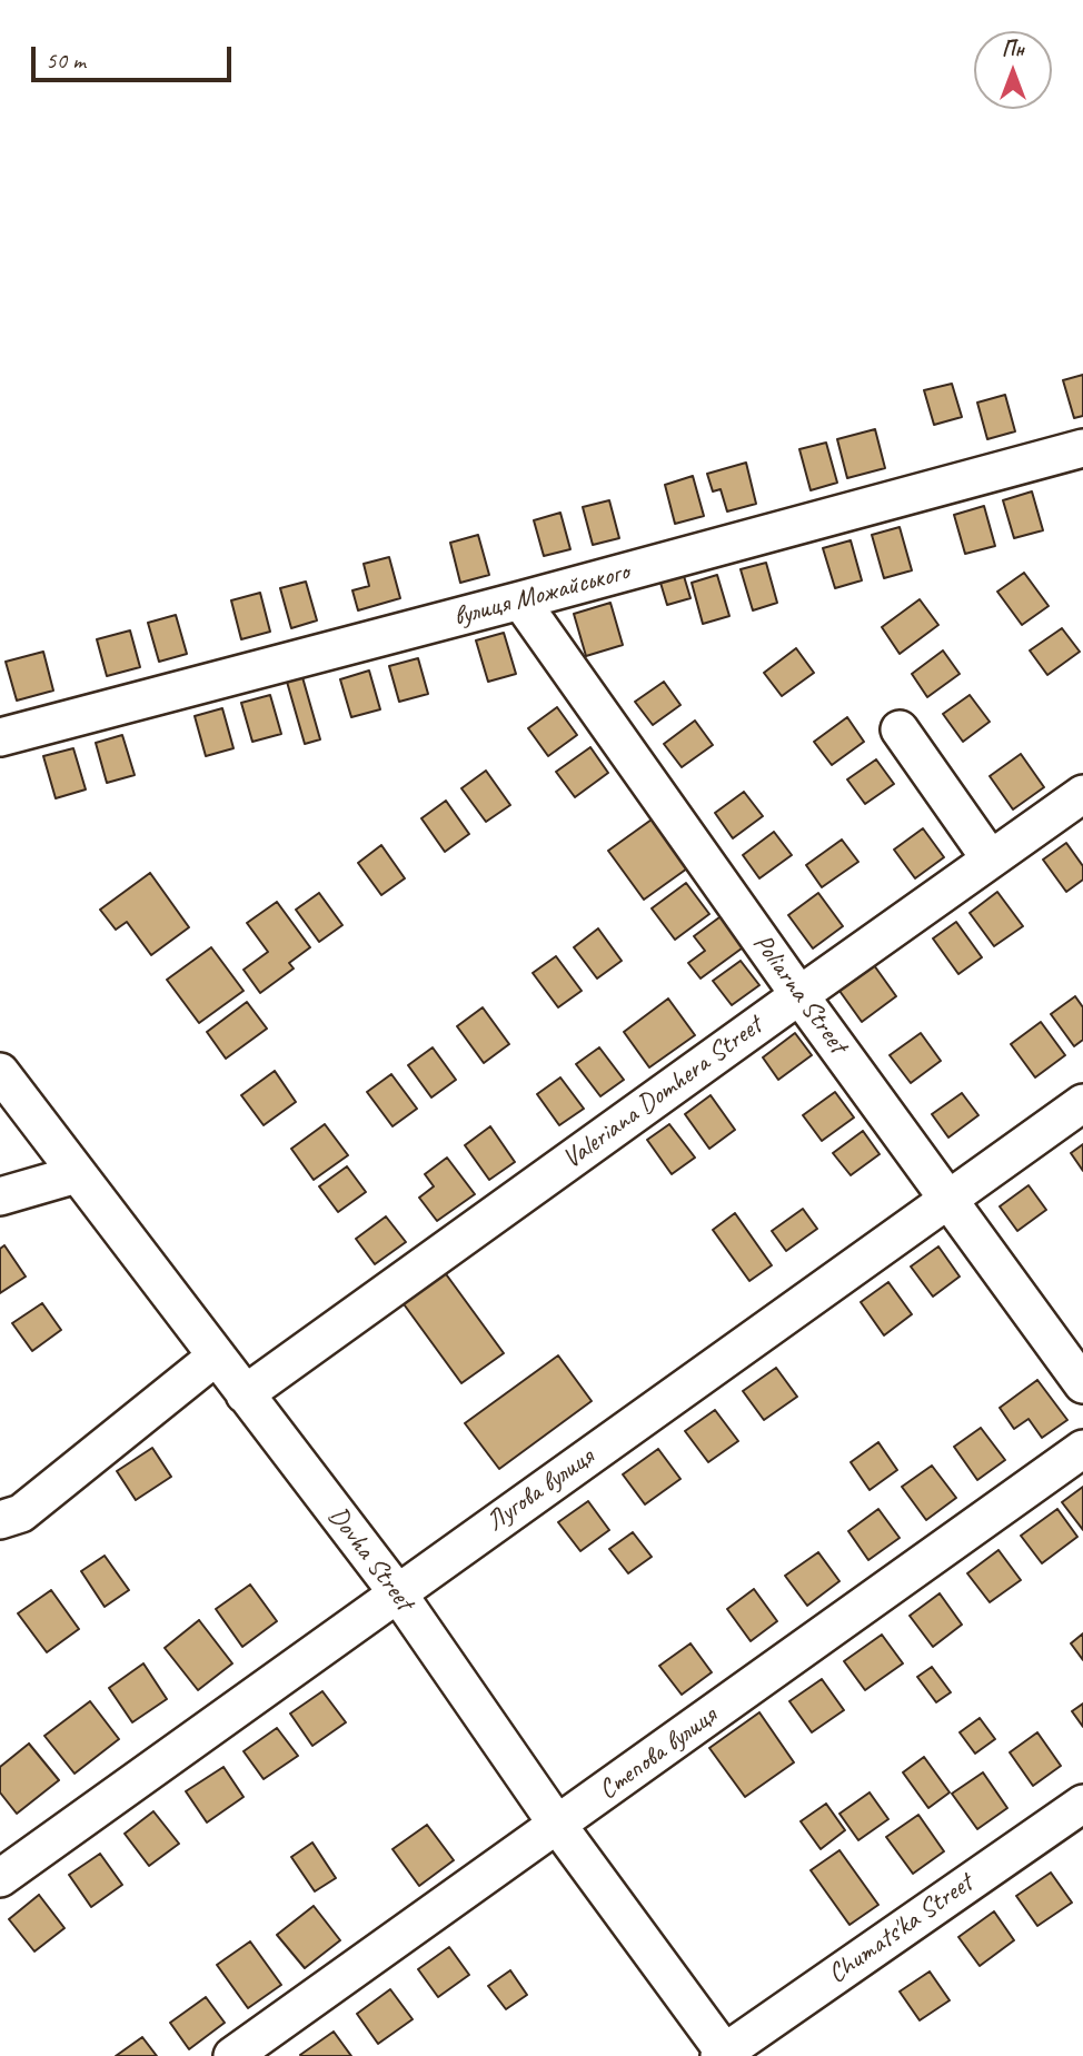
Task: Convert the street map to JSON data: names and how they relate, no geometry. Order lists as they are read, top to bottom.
{
  "streets": {
    "street": [
      "вулиця Можайського",
      "Poliarna Street",
      "Valeriana Domhera Street",
      "Лугова вулиця",
      "Dovha Street",
      "Степова вулиця",
      "Chumats'ka Street"
    ]
  },
  "crossings": [
    ["вулиця Можайського", "Poliarna Street"],
    ["Poliarna Street", "Valeriana Domhera Street"],
    ["Poliarna Street", "Лугова вулиця"],
    ["Valeriana Domhera Street", "Dovha Street"],
    ["Лугова вулиця", "Dovha Street"],
    ["Dovha Street", "Степова вулиця"],
    ["Dovha Street", "Chumats'ka Street"]
  ],
  "scale_bar": "50 m",
  "north": "top"
}
